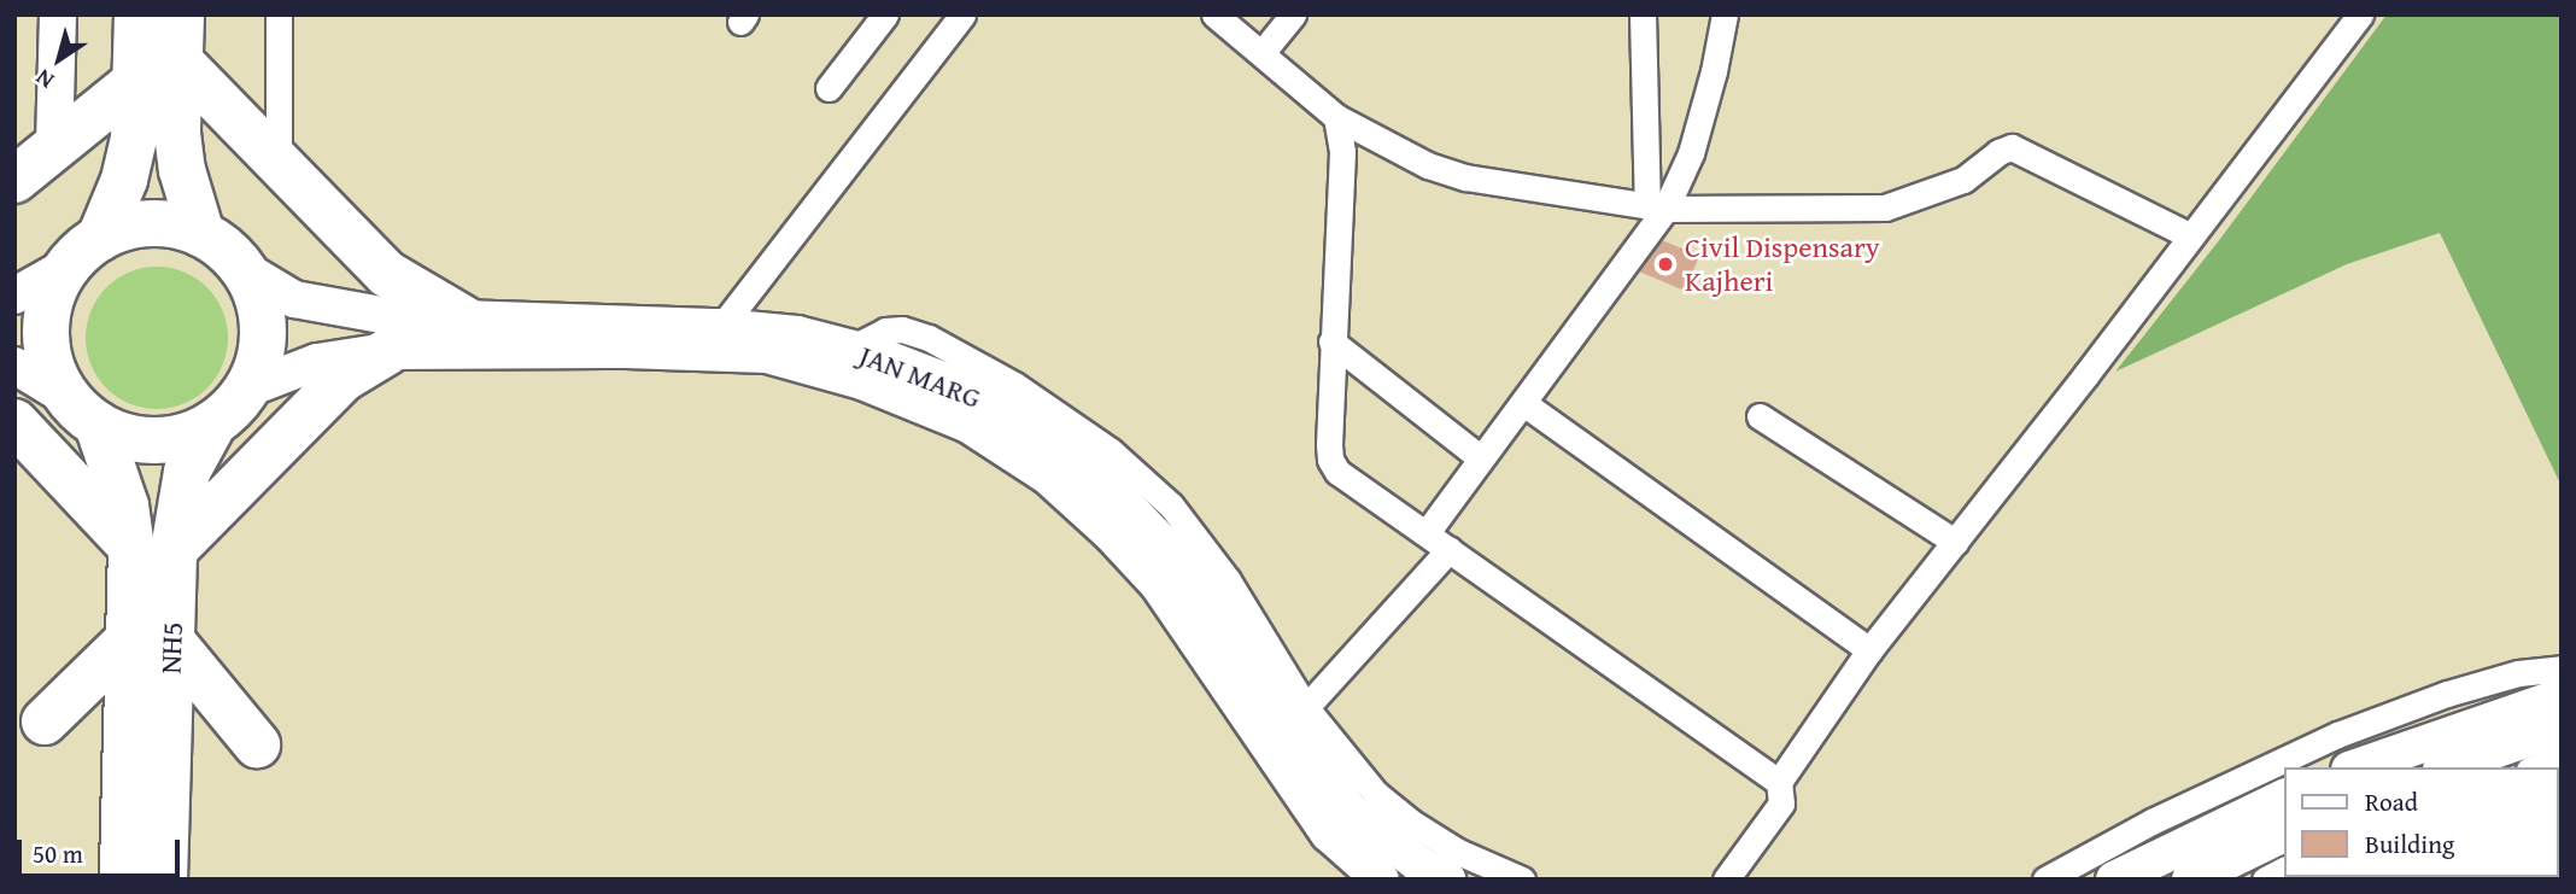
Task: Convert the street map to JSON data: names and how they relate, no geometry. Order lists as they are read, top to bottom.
{
  "streets": {
    "highway": ["NH5"],
    "main road": ["JAN MARG"]
  },
  "crossings": [
    ["JAN MARG", "NH5"]
  ],
  "places": ["Civil Dispensary Kajheri"],
  "legend": ["Road", "Building"],
  "scale_bar": "50 m",
  "north": "bottom left"
}
